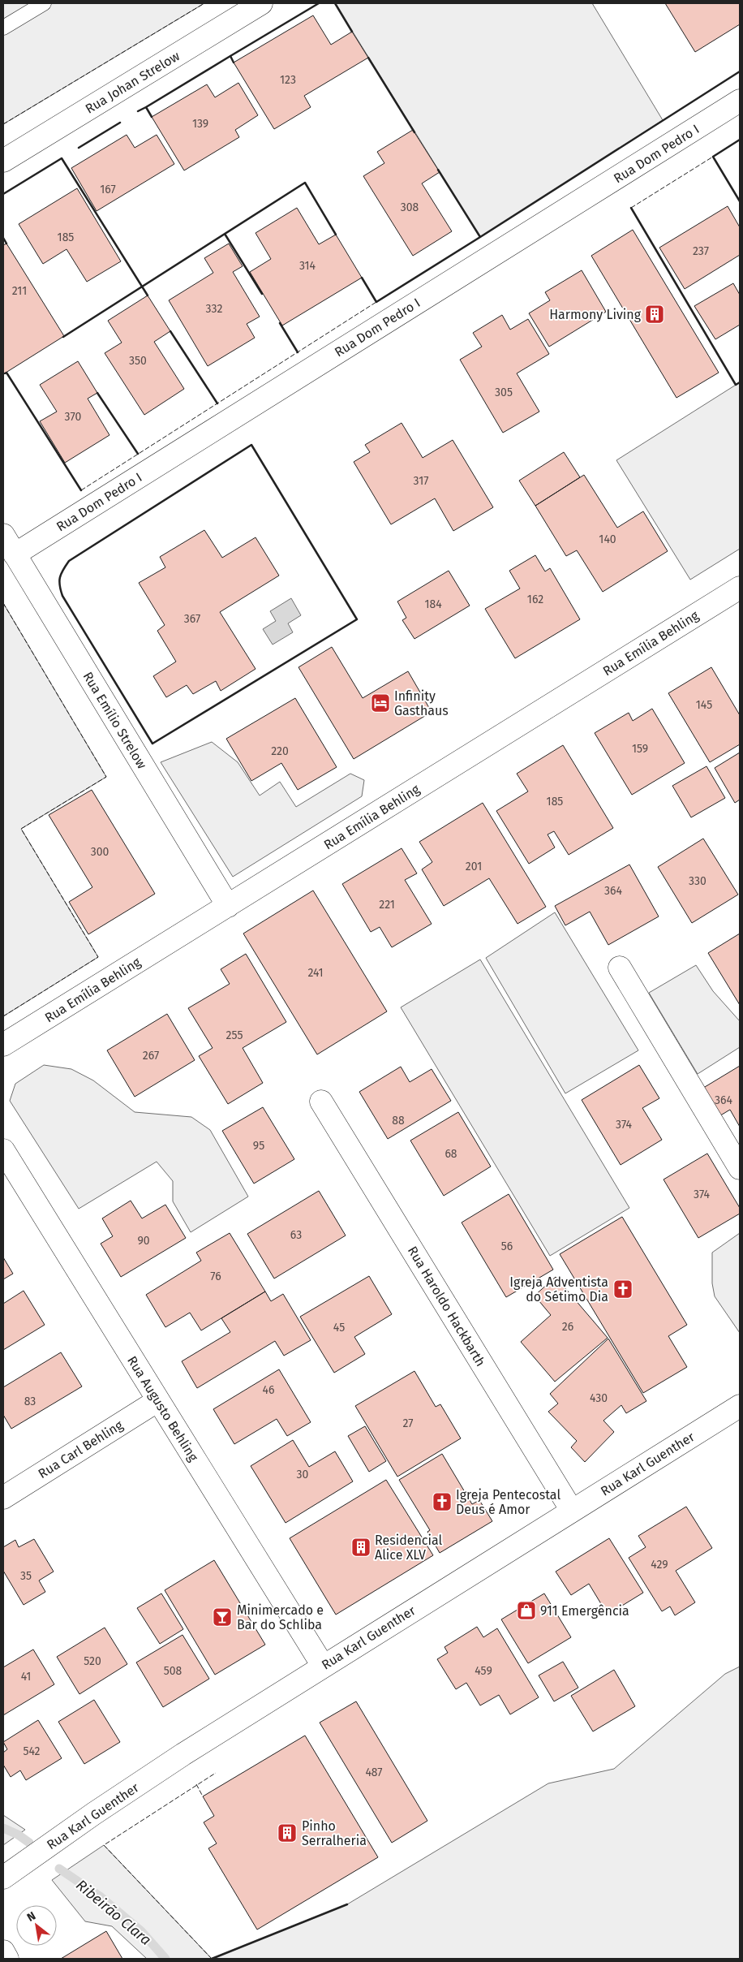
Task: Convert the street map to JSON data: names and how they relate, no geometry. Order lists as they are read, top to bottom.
{
  "streets": {
    "street": [
      "Rua Johan Strelow",
      "Rua Dom Pedro I",
      "Rua Emília Behling",
      "Rua Emílio Strelow",
      "Rua Haroldo Hackbarth",
      "Rua Augusto Behling",
      "Rua Carl Behling",
      "Rua Karl Guenther"
    ]
  },
  "crossings": [
    ["Rua Dom Pedro I", "Rua Emílio Strelow"],
    ["Rua Emília Behling", "Rua Emílio Strelow"],
    ["Rua Haroldo Hackbarth", "Rua Karl Guenther"],
    ["Rua Augusto Behling", "Rua Carl Behling"],
    ["Rua Augusto Behling", "Rua Karl Guenther"]
  ],
  "water": ["Ribeirão Clara"],
  "places": {
    "building": ["Harmony Living", "Residencial Alice XLV", "Pinho Serralheria"],
    "hotel": ["Infinity Gasthaus"],
    "church": ["Igreja Adventista do Sétimo Dia", "Igreja Pentecostal Deus é Amor"],
    "shop": ["911 Emergência"],
    "bar": ["Minimercado e Bar do Schliba"]
  },
  "house_numbers": [
    "123",
    "139",
    "167",
    "308",
    "185",
    "237",
    "314",
    "211",
    "332",
    "350",
    "305",
    "370",
    "317",
    "140",
    "162",
    "184",
    "367",
    "145",
    "159",
    "220",
    "185",
    "300",
    "201",
    "330",
    "364",
    "221",
    "241",
    "255",
    "267",
    "364",
    "88",
    "374",
    "95",
    "68",
    "374",
    "63",
    "90",
    "56",
    "76",
    "26",
    "45",
    "46",
    "430",
    "83",
    "27",
    "30",
    "429",
    "35",
    "520",
    "508",
    "459",
    "41",
    "542",
    "487"
  ],
  "north": "top left"
}
